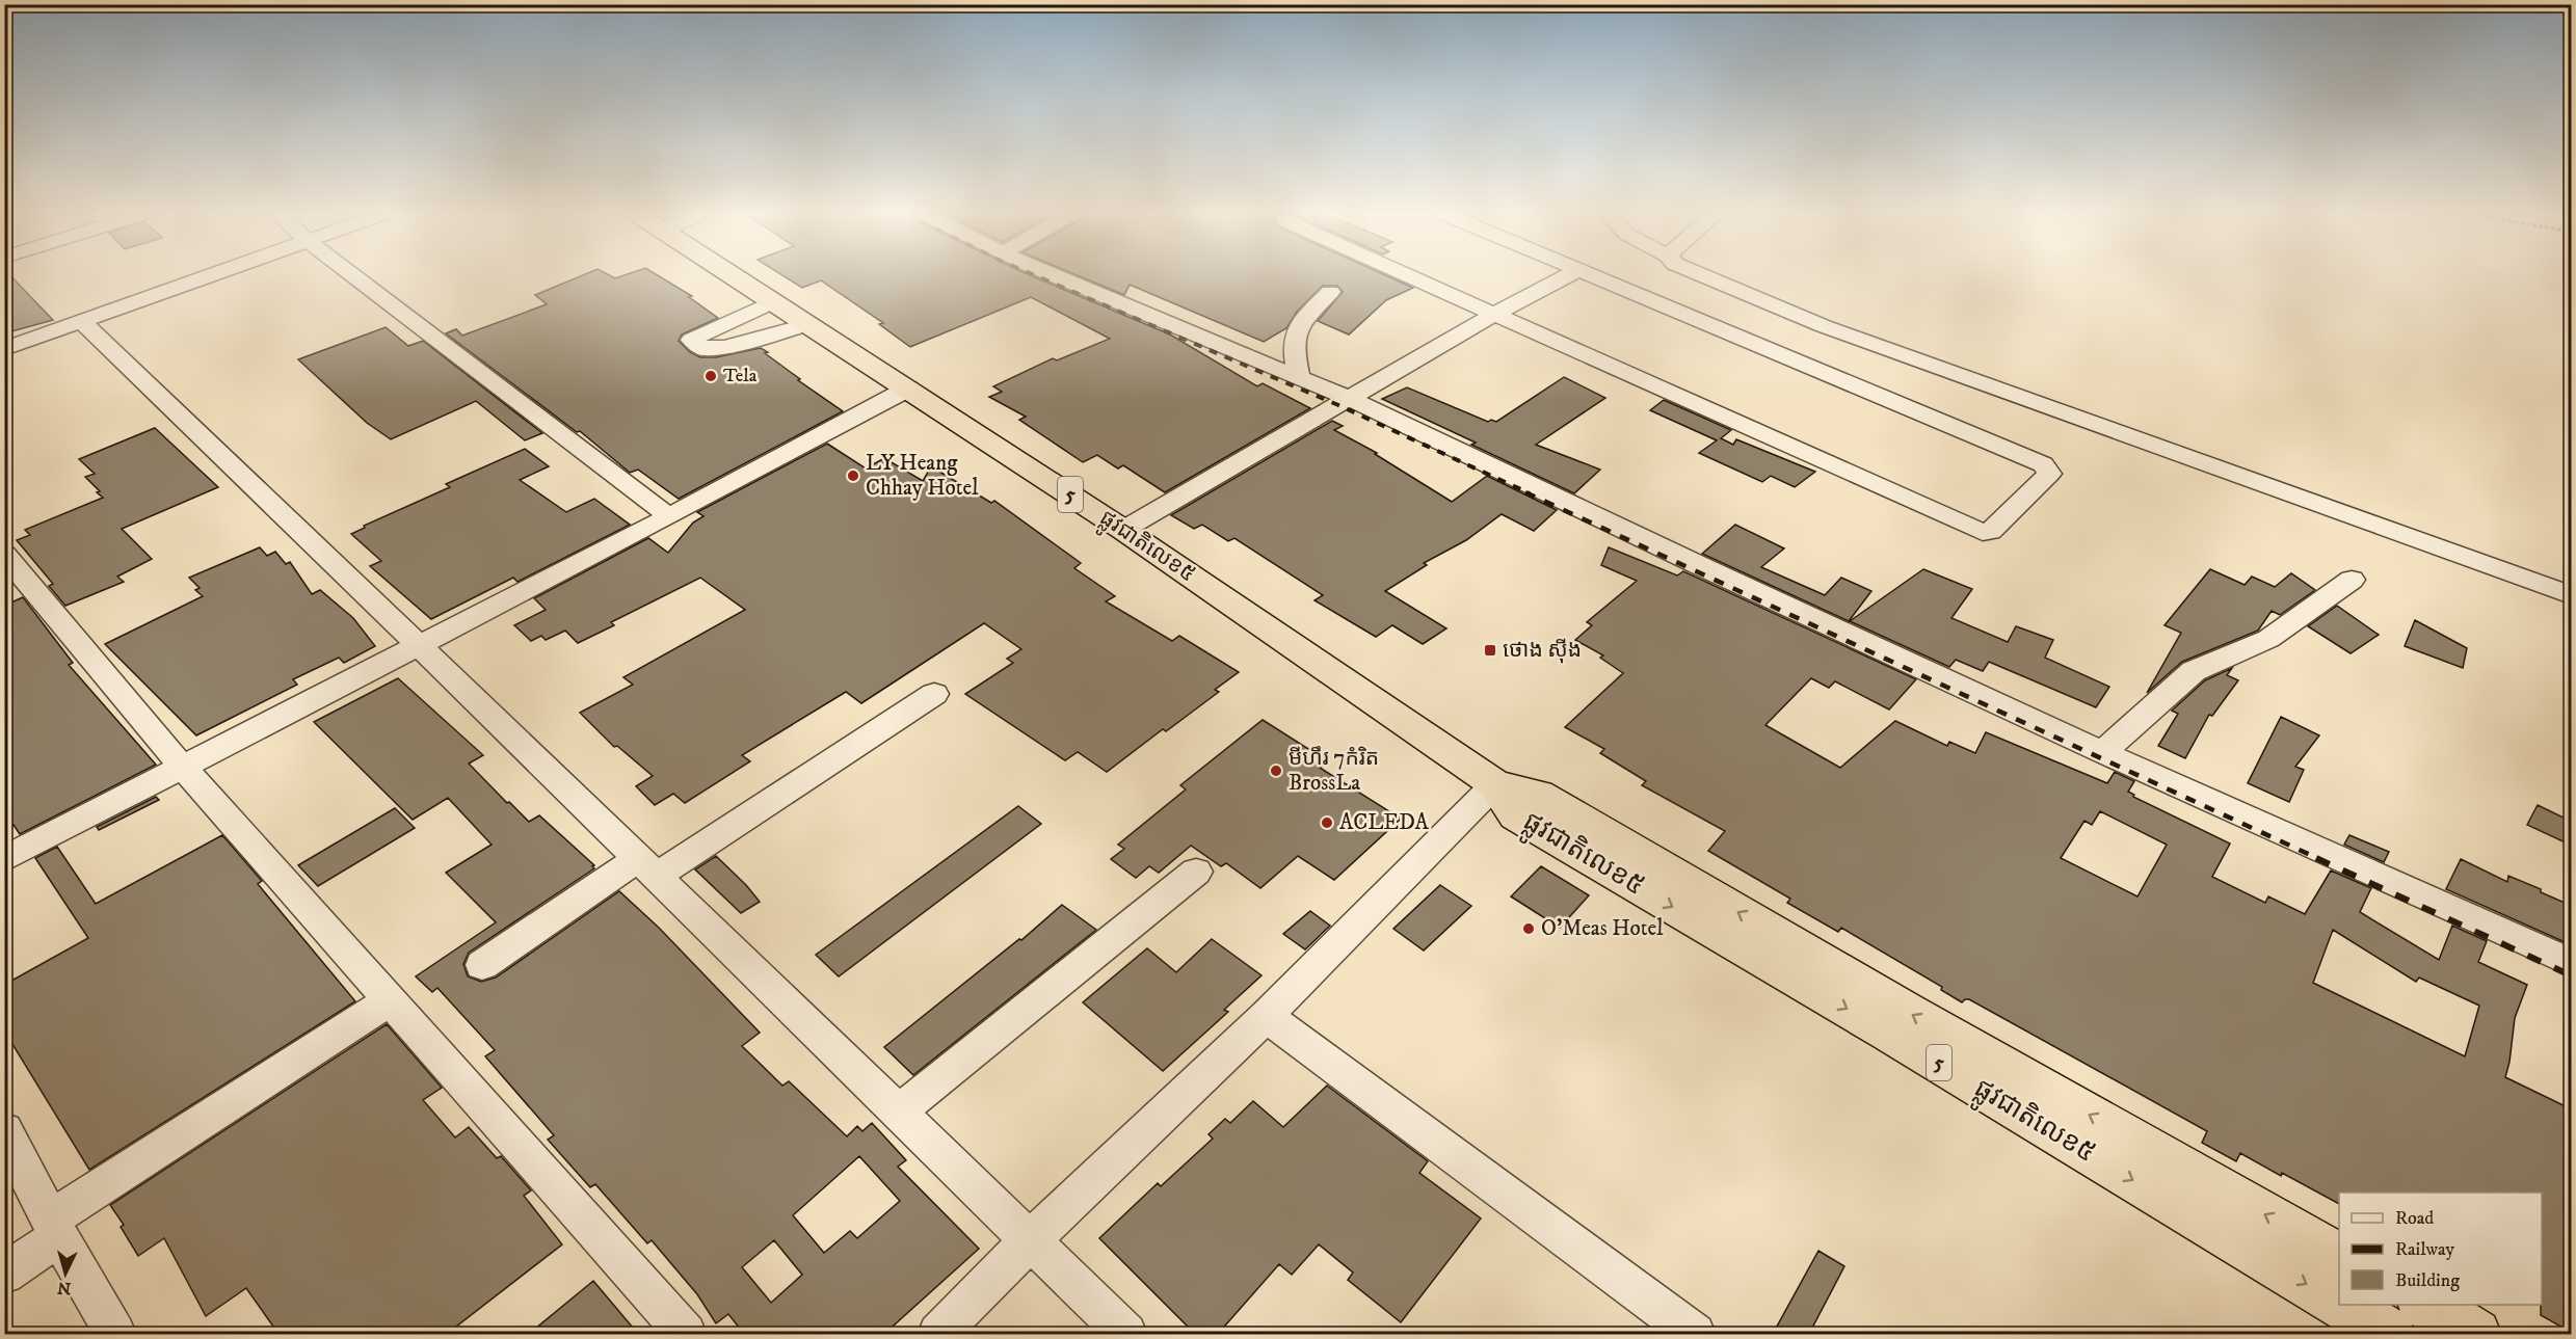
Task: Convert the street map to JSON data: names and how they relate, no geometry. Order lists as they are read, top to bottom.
{
  "streets": {
    "highway": ["5", "ផ្លូវជាតិលេខ៥"]
  },
  "places": {
    "other": [
      "Tela",
      "LY Heang Chhay Hotel",
      "មីហឹរ 7កំរិត BrossLa",
      "ACLEDA",
      "O’Meas Hotel"
    ],
    "transit": ["ថោង ស៊ីង"]
  },
  "legend": ["Road", "Railway", "Building"],
  "north": "bottom"
}
